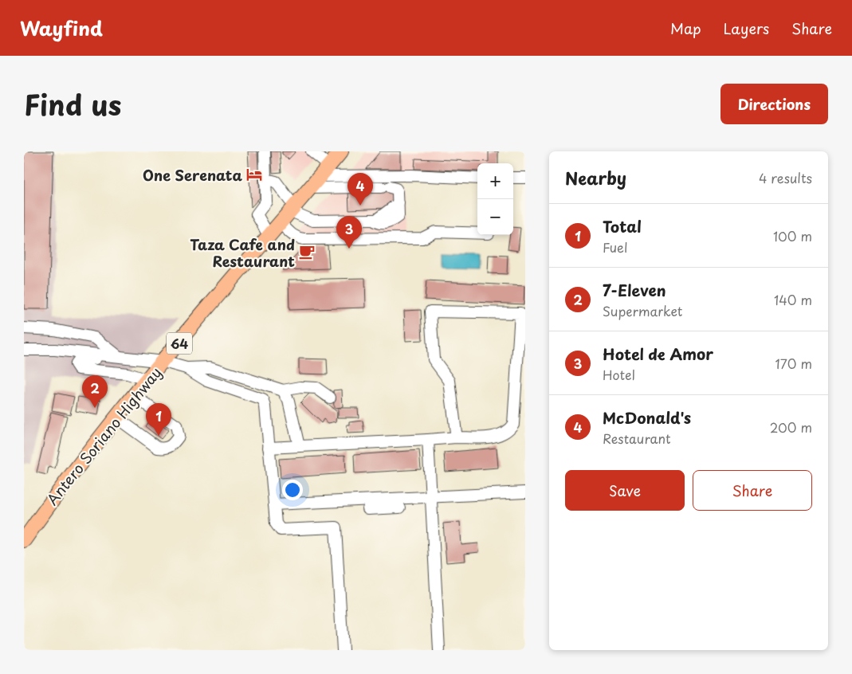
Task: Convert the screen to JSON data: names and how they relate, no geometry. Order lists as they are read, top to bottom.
{
  "streets": {
    "main road": ["64", "Antero Soriano Highway"]
  },
  "places": {
    "hotel": ["One Serenata"],
    "cafe": ["Taza Cafe and Restaurant"]
  },
  "page": {
    "header": "Wayfind",
    "nav": ["Map", "Layers", "Share"],
    "title": "Find us",
    "buttons": [
      "Directions",
      ["Save", "Share"]
    ],
    "heading": ["Nearby", "4 results"],
    "map_buttons": ["+", "−"],
    "pins": [
      "4",
      "3",
      "2",
      "1"
    ],
    "list": [
      {
        "mark": "1",
        "name": "Total",
        "note": "Fuel",
        "value": "100 m"
      },
      {
        "mark": "2",
        "name": "7-Eleven",
        "note": "Supermarket",
        "value": "140 m"
      },
      {
        "mark": "3",
        "name": "Hotel de Amor",
        "note": "Hotel",
        "value": "170 m"
      },
      {
        "mark": "4",
        "name": "McDonald's",
        "note": "Restaurant",
        "value": "200 m"
      }
    ]
  }
}
